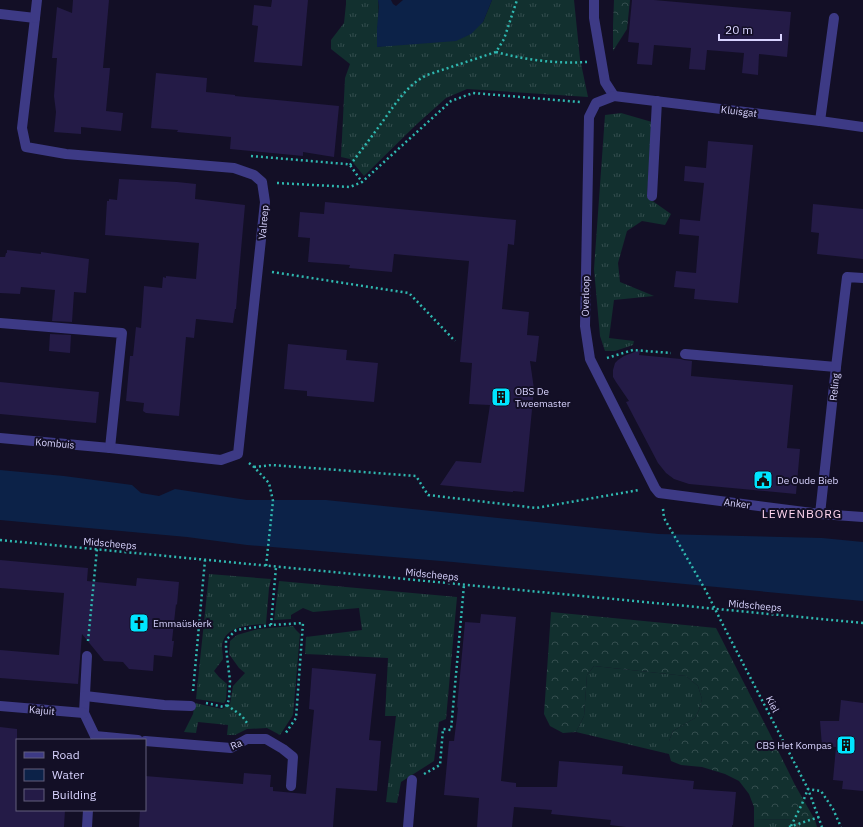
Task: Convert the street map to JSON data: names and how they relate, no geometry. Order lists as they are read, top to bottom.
{
  "streets": {
    "street": [
      "Kluisgat",
      "Valreep",
      "Overloop",
      "Reling",
      "Kombuis",
      "Anker",
      "Kajuit",
      "Ra"
    ],
    "path": ["Midscheeps", "Kiel"]
  },
  "crossings": [
    ["Overloop", "Anker"],
    ["Reling", "Anker"],
    ["Midscheeps", "Kiel"]
  ],
  "districts": ["LEWENBORG"],
  "places": {
    "building": ["OBS De Tweemaster", "CBS Het Kompas"],
    "public building": ["De Oude Bieb"],
    "church": ["Emmaüskerk"]
  },
  "legend": ["Road", "Water", "Building"],
  "scale_bar": "20 m"
}
